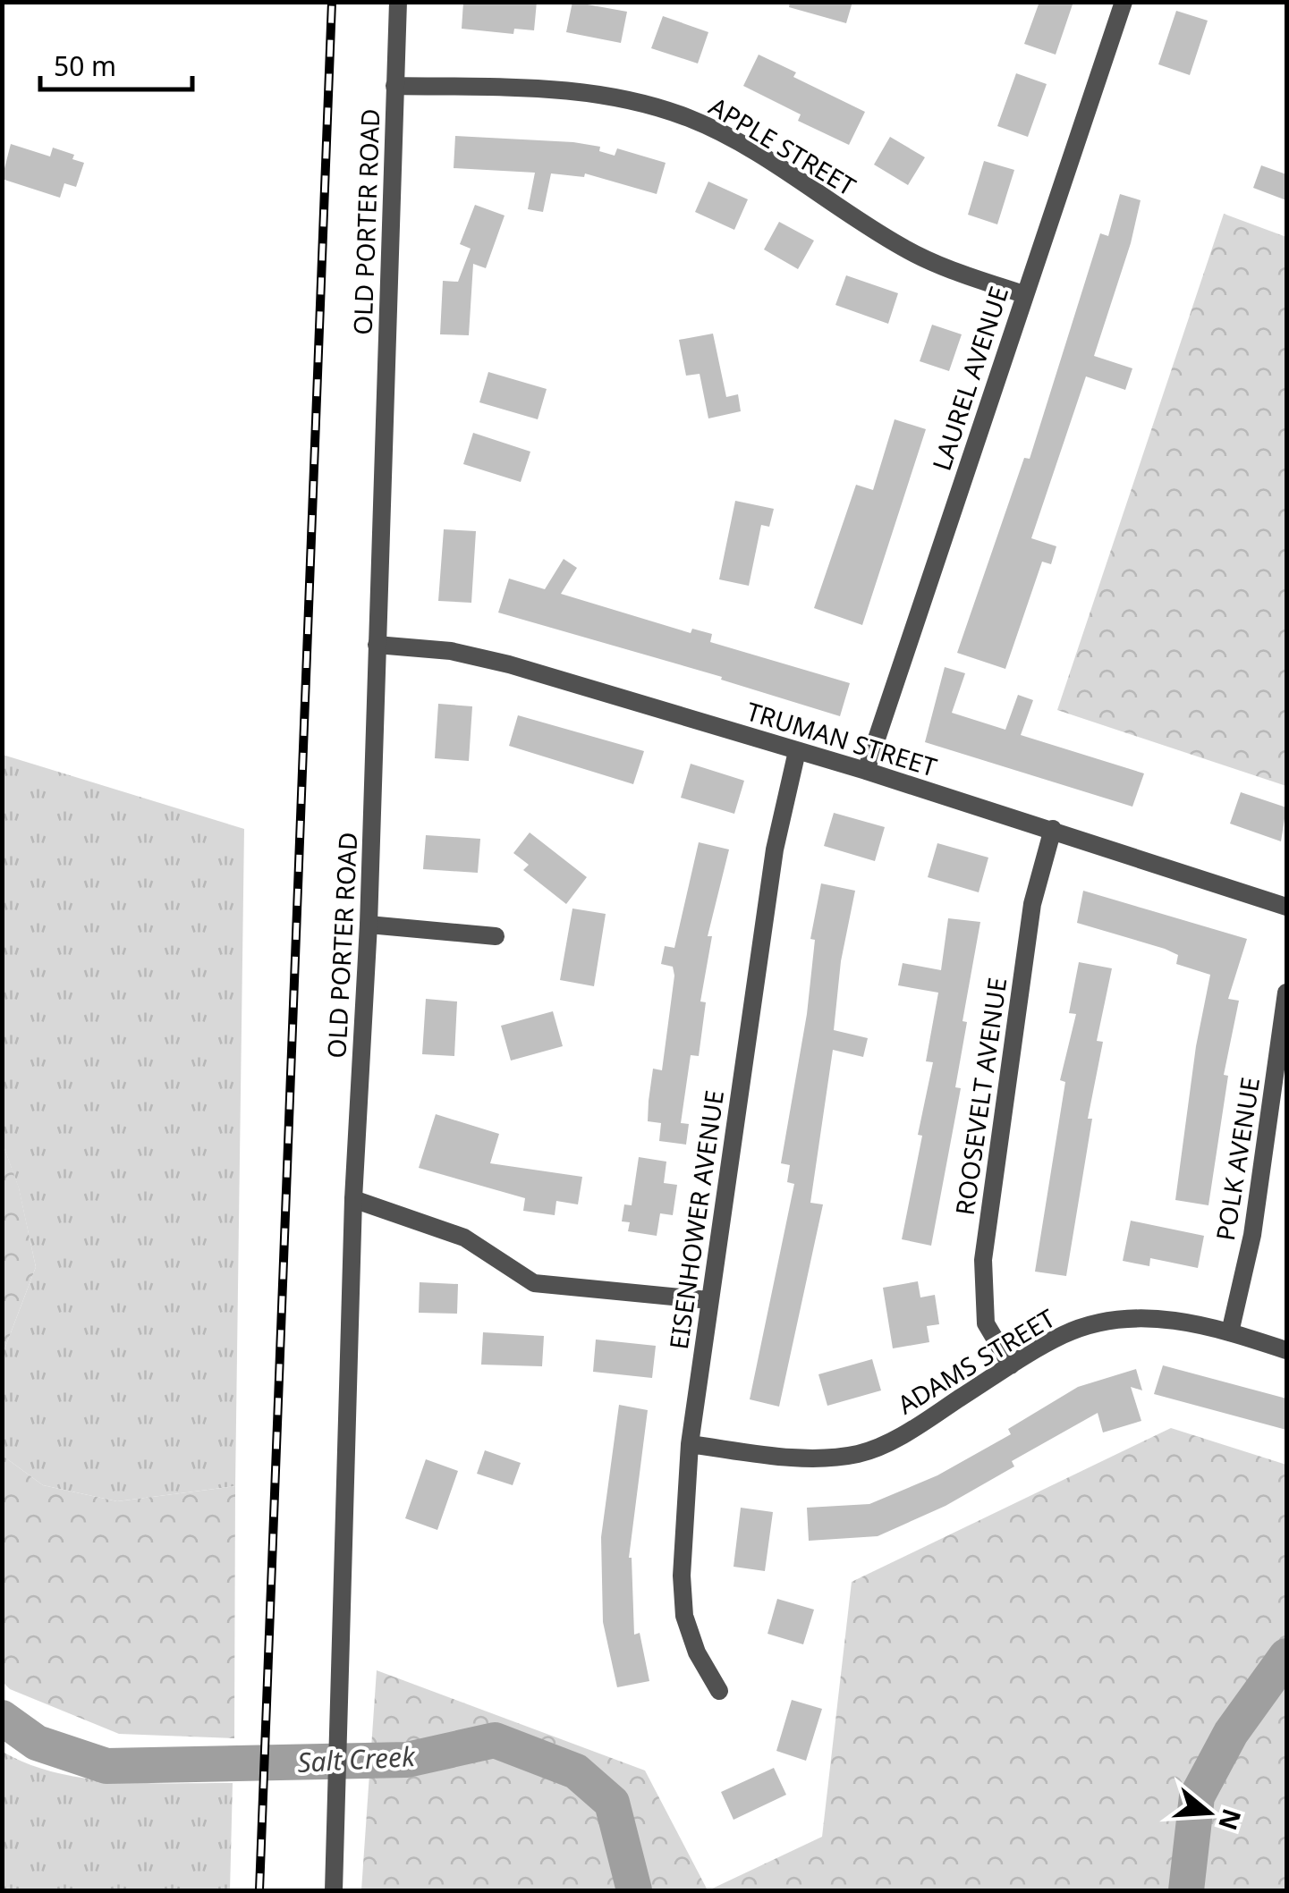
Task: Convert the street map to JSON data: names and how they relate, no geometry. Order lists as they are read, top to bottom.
{
  "streets": {
    "street": [
      "APPLE STREET",
      "OLD PORTER ROAD",
      "LAUREL AVENUE",
      "TRUMAN STREET",
      "ROOSEVELT AVENUE",
      "POLK AVENUE",
      "EISENHOWER AVENUE",
      "ADAMS STREET"
    ]
  },
  "crossings": [
    ["APPLE STREET", "OLD PORTER ROAD"],
    ["APPLE STREET", "LAUREL AVENUE"],
    ["OLD PORTER ROAD", "TRUMAN STREET"],
    ["LAUREL AVENUE", "TRUMAN STREET"],
    ["TRUMAN STREET", "ROOSEVELT AVENUE"],
    ["TRUMAN STREET", "EISENHOWER AVENUE"],
    ["ROOSEVELT AVENUE", "ADAMS STREET"],
    ["POLK AVENUE", "ADAMS STREET"],
    ["EISENHOWER AVENUE", "ADAMS STREET"]
  ],
  "water": ["Salt Creek"],
  "scale_bar": "50 m",
  "north": "right"
}
